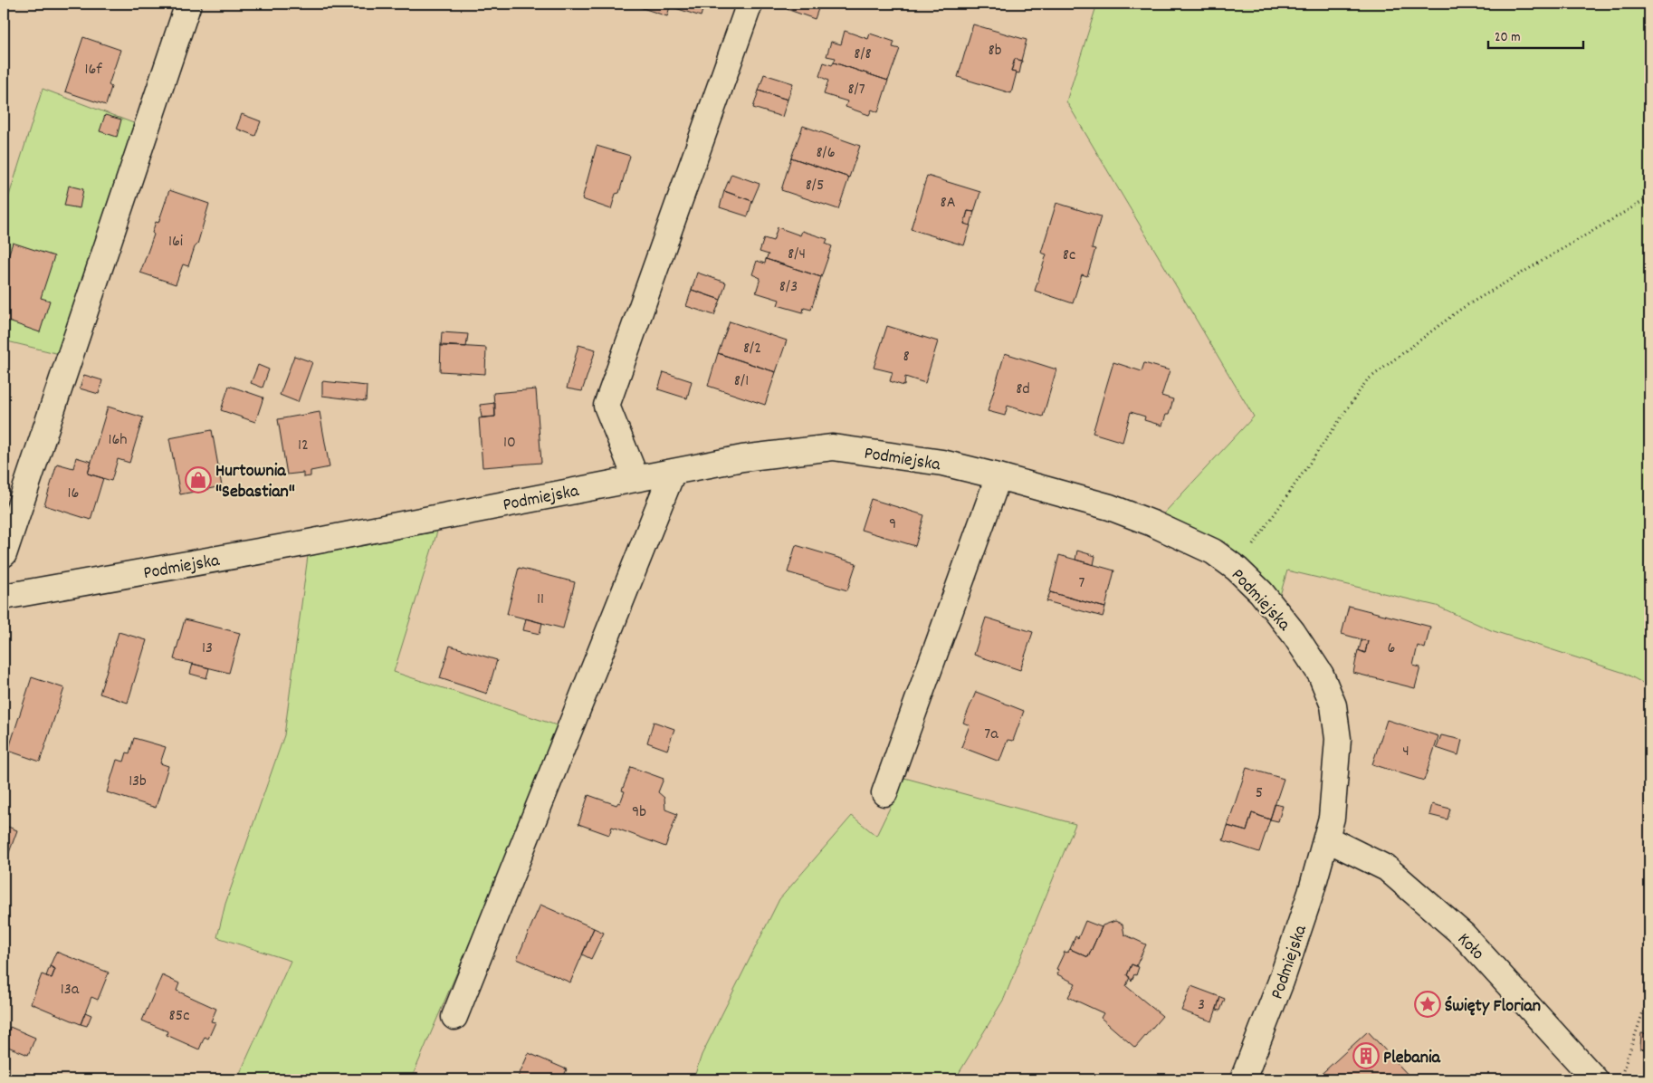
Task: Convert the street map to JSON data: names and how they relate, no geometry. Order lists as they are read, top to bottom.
{
  "streets": {
    "street": ["Podmiejska", "Koło"]
  },
  "crossings": [
    ["Podmiejska", "Koło"]
  ],
  "places": {
    "shop": ["Hurtownia \"Sebastian\""],
    "place": ["Święty Florian"],
    "building": ["Plebania"]
  },
  "house_numbers": [
    "8b",
    "8/8",
    "16f",
    "8/7",
    "8/6",
    "8/5",
    "8A",
    "16i",
    "8/4",
    "8c",
    "8/3",
    "8/2",
    "8",
    "8/1",
    "8d",
    "16h",
    "10",
    "12",
    "16",
    "9",
    "7",
    "11",
    "13",
    "6",
    "7a",
    "4",
    "13b",
    "5",
    "9b",
    "13a",
    "3",
    "85c"
  ],
  "scale_bar": "20 m"
}
